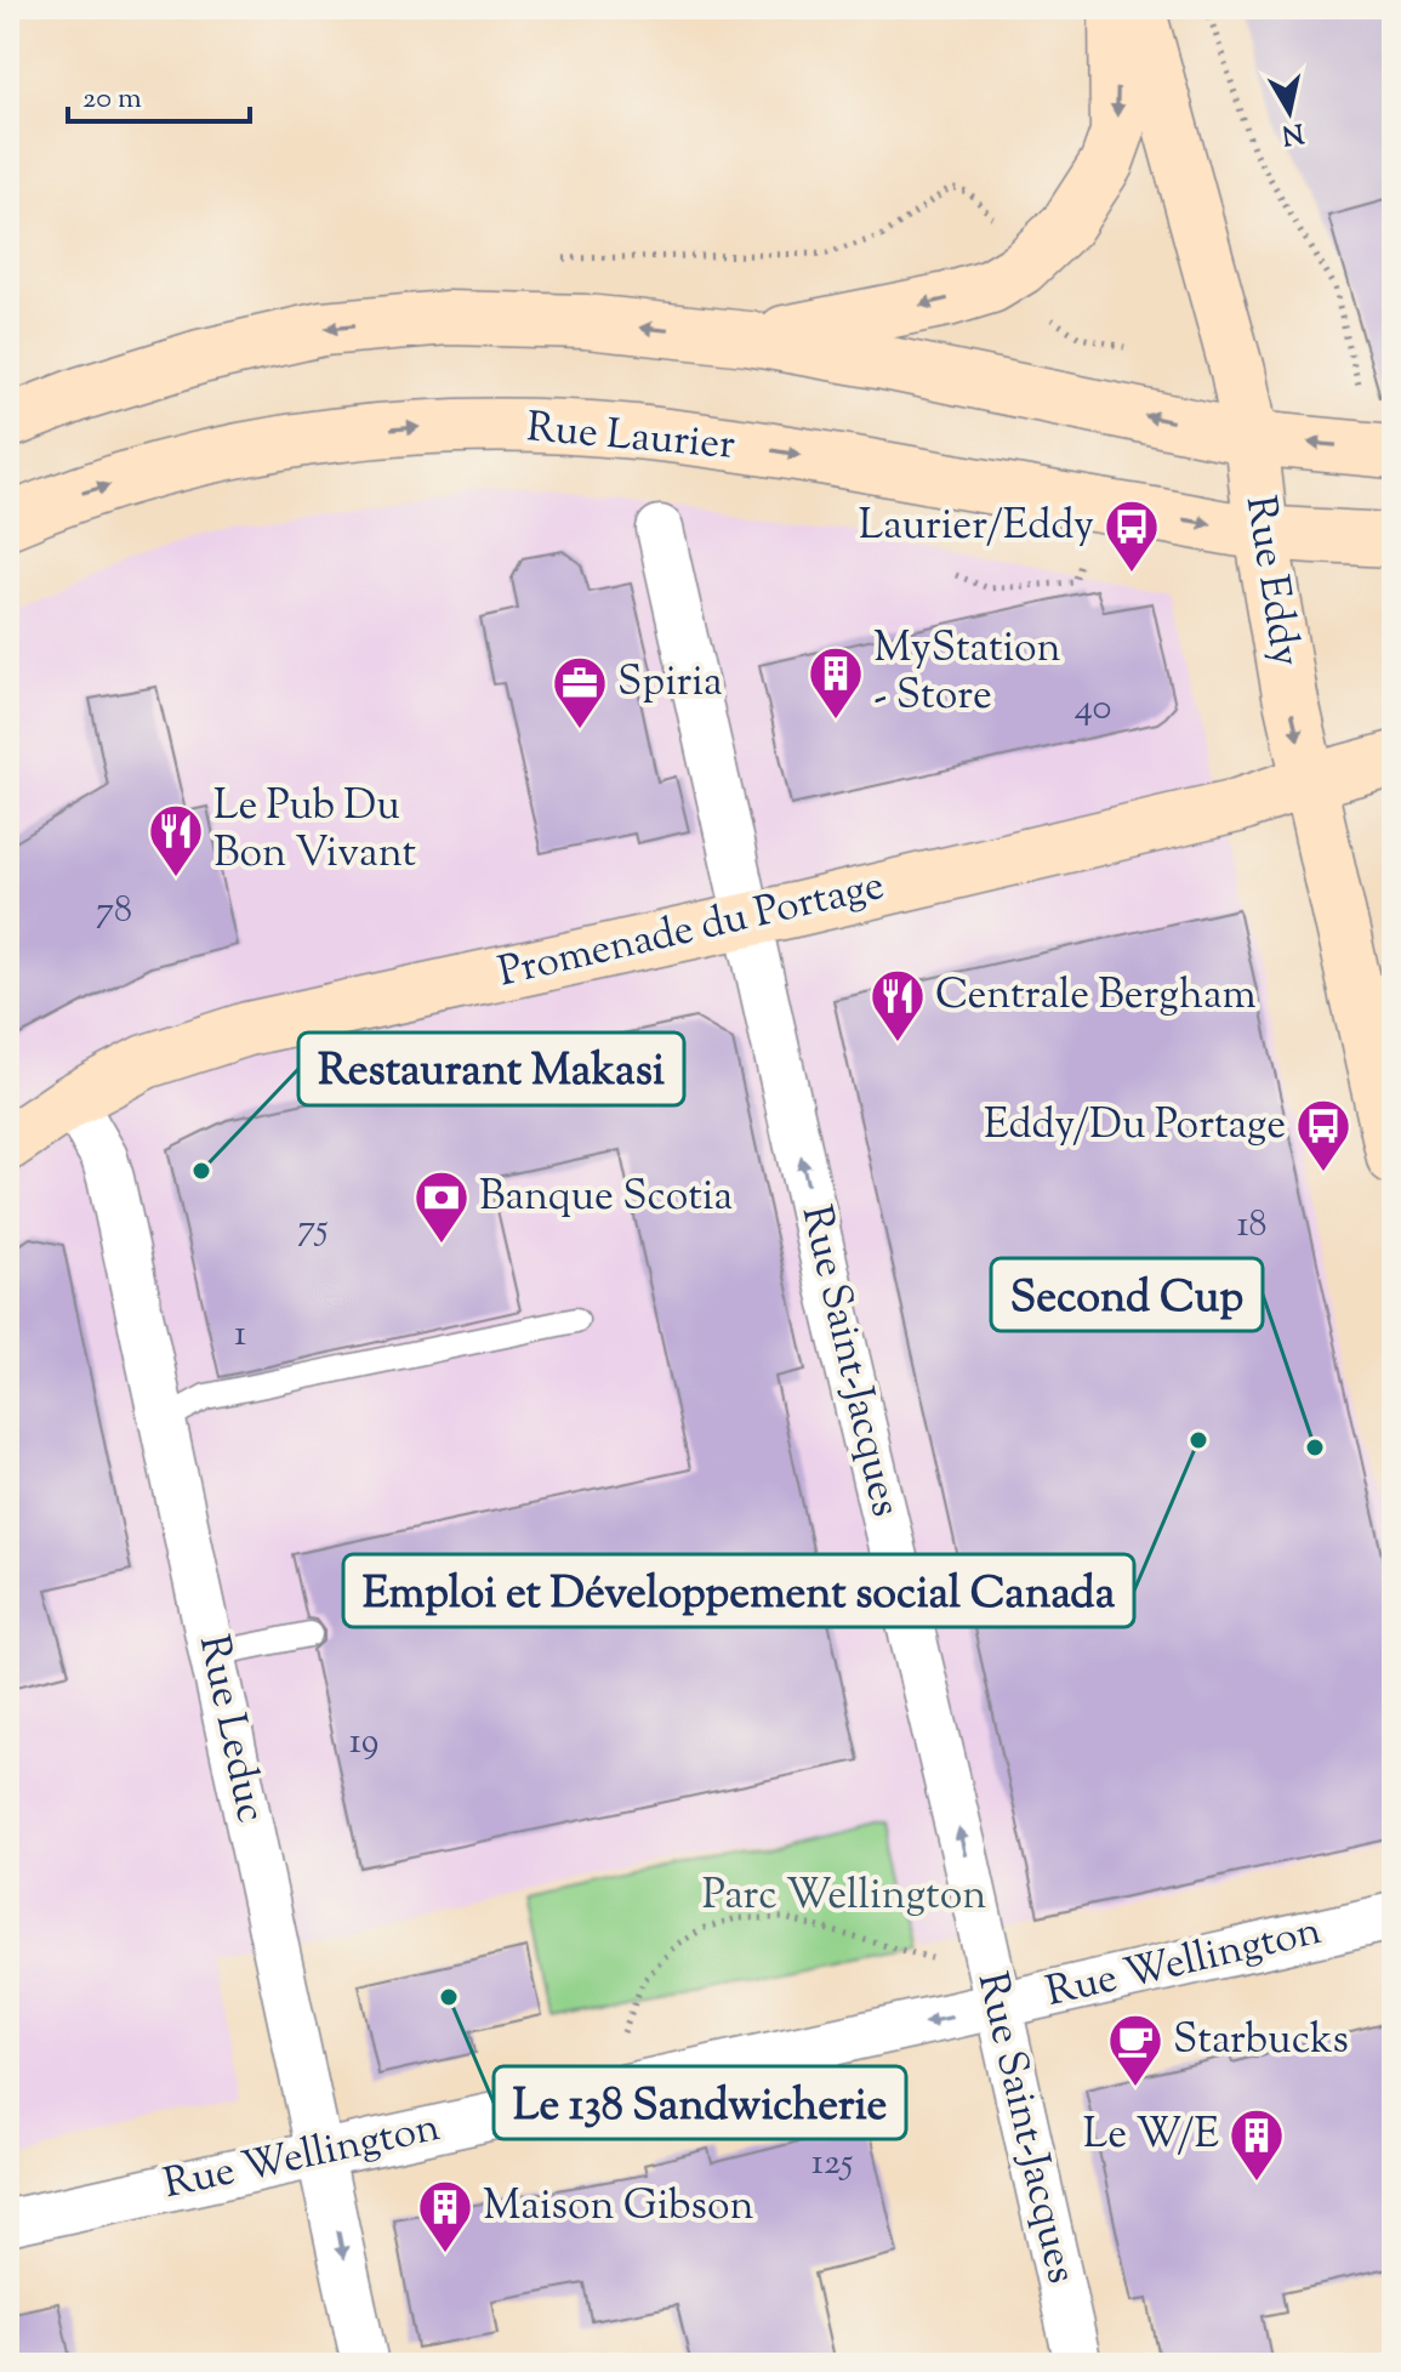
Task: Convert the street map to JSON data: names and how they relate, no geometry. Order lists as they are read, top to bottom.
{
  "streets": {
    "main road": ["Rue Laurier", "Rue Eddy", "Promenade du Portage"],
    "street": ["Rue Saint-Jacques", "Rue Leduc", "Rue Wellington"]
  },
  "crossings": [
    ["Rue Laurier", "Rue Eddy"],
    ["Rue Eddy", "Promenade du Portage"],
    ["Promenade du Portage", "Rue Saint-Jacques"],
    ["Promenade du Portage", "Rue Leduc"],
    ["Rue Saint-Jacques", "Rue Wellington"],
    ["Rue Leduc", "Rue Wellington"]
  ],
  "one_way": ["Rue Saint-Jacques"],
  "parks": ["Parc Wellington"],
  "places": {
    "bus stop": ["Laurier/Eddy", "Eddy/Du Portage"],
    "building": ["MyStation - Store", "Le W/E", "Maison Gibson"],
    "office": ["Spiria"],
    "restaurant": ["Le Pub Du Bon Vivant", "Centrale Bergham"],
    "other": [
      "Restaurant Makasi",
      "Emploi et Développement social Canada",
      "Second Cup",
      "Le 138 Sandwicherie"
    ],
    "bank": ["Banque Scotia"],
    "cafe": ["Starbucks"]
  },
  "house_numbers": [
    "40",
    "78",
    "18",
    "75",
    "1",
    "19",
    "125"
  ],
  "scale_bar": "20 m",
  "north": "bottom"
}
